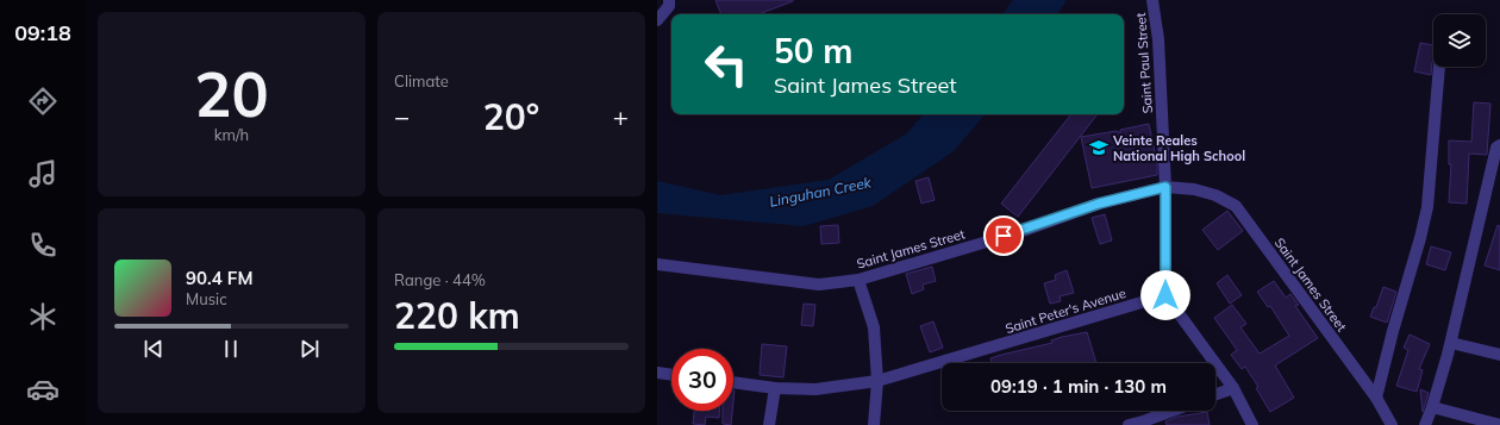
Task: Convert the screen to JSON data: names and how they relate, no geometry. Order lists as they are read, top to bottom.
{
  "streets": {
    "street": ["Saint Paul Street", "Saint James Street", "Saint Peter's Avenue"]
  },
  "crossings": [
    ["Saint Paul Street", "Saint James Street"],
    ["Saint Paul Street", "Saint Peter's Avenue"]
  ],
  "water": ["Linguhan Creek"],
  "places": {
    "school or university": ["Veinte Reales National High School"]
  },
  "page": {
    "tabs": "09:18",
    "tile": [
      ["20", "km/h"],
      "Climate",
      ["Range · 44%", "220 km"]
    ],
    "turn": ["50 m", "Saint James Street"],
    "heat": ["−", "20°", "+"],
    "song": ["90.4 FM", "Music"],
    "limit": "30",
    "trip": "09:19 · 1 min · 130 m"
  }
}
